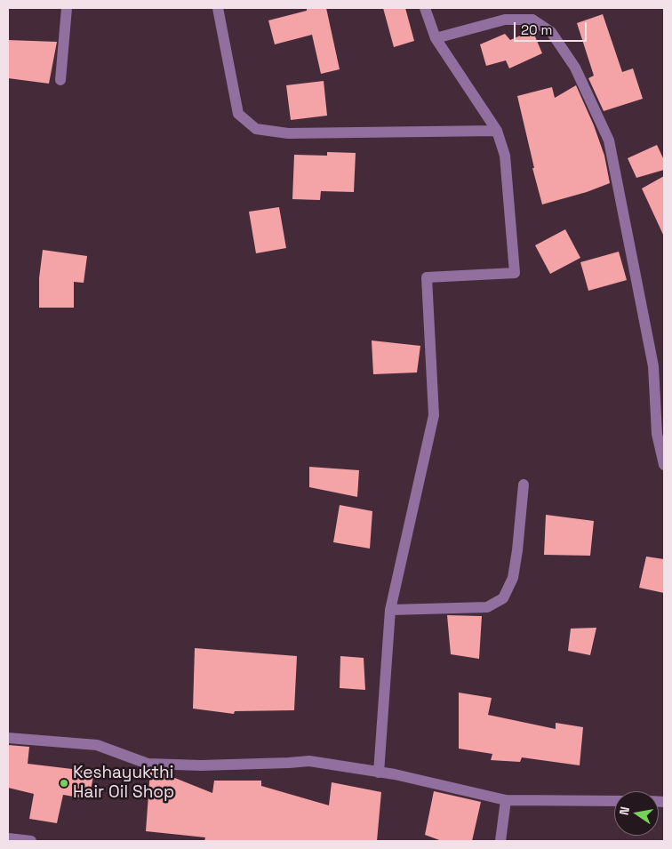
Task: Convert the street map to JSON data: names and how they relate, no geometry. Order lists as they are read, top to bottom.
{
  "places": ["Keshayukthi Hair Oil Shop"],
  "scale_bar": "20 m",
  "north": "left"
}
